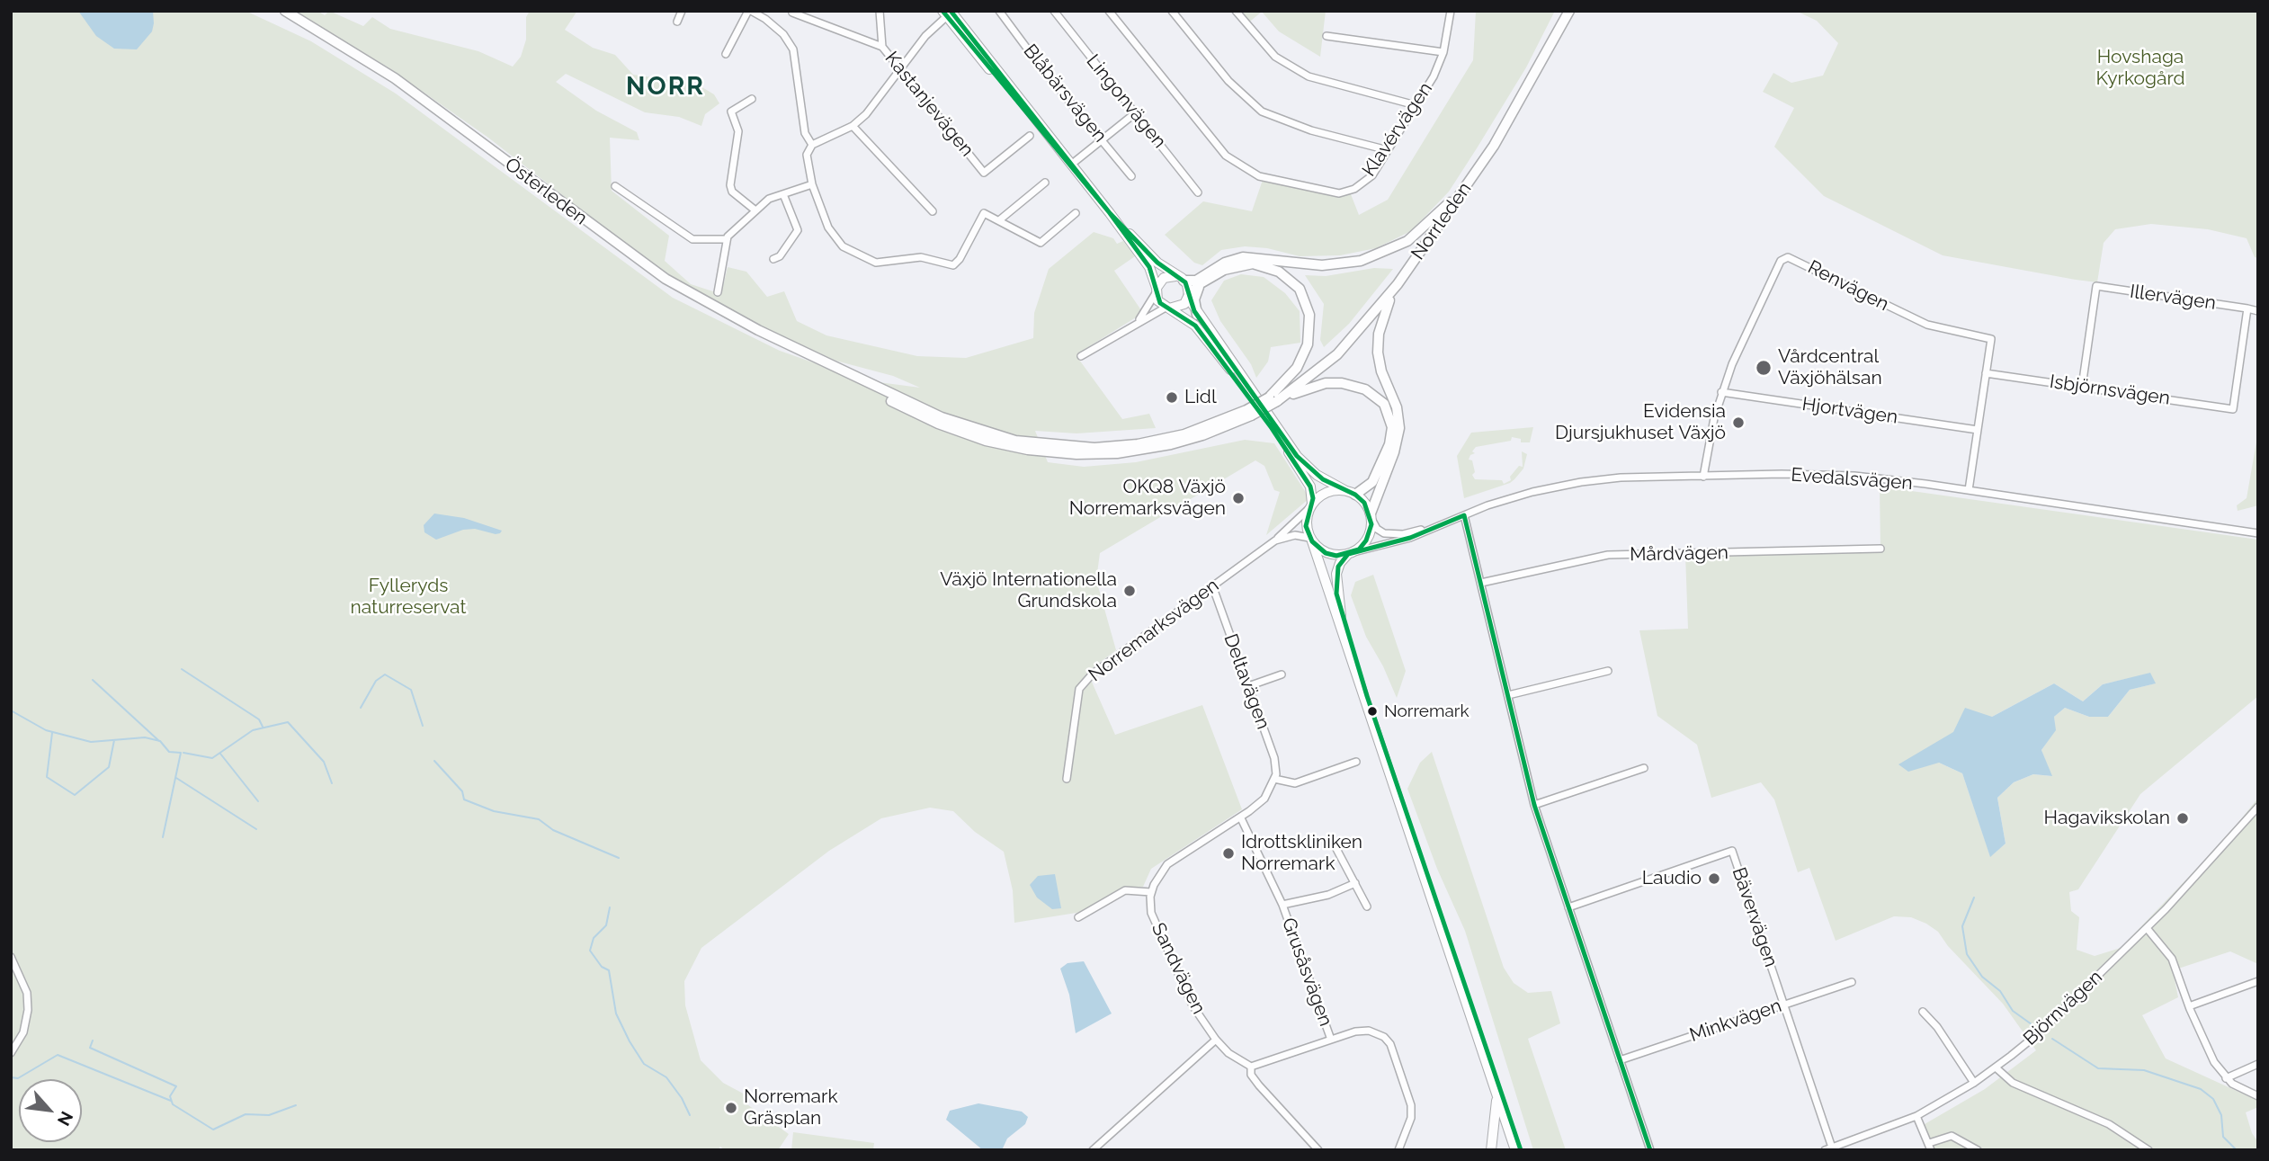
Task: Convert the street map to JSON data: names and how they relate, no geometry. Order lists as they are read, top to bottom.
{
  "streets": {
    "highway": ["Österleden", "Norrleden"],
    "street": [
      "Blåbärsvägen",
      "Lingonvägen",
      "Kastanjevägen",
      "Klavérvägen",
      "Renvägen",
      "Illervägen",
      "Isbjörnsvägen",
      "Hjortvägen",
      "Evedalsvägen",
      "Mårdvägen",
      "Norremarksvägen",
      "Deltavägen",
      "Bävervägen",
      "Sandvägen",
      "Grusåsvägen",
      "Björnvägen",
      "Minkvägen"
    ]
  },
  "crossings": [
    ["Österleden", "Norrleden"],
    ["Renvägen", "Isbjörnsvägen"],
    ["Renvägen", "Hjortvägen"],
    ["Renvägen", "Evedalsvägen"],
    ["Illervägen", "Isbjörnsvägen"],
    ["Evedalsvägen", "Norremarksvägen"],
    ["Norremarksvägen", "Deltavägen"],
    ["Bävervägen", "Björnvägen"],
    ["Bävervägen", "Minkvägen"]
  ],
  "districts": ["NORR"],
  "parks": ["Hovshaga Kyrkogård", "Fylleryds naturreservat"],
  "places": [
    "Vårdcentral Växjöhälsan",
    "Lidl",
    "Evidensia Djursjukhuset Växjö",
    "OKQ8 Växjö Norremarksvägen",
    "Växjö Internationella Grundskola",
    "Norremark",
    "Hagavikskolan",
    "Idrottskliniken Norremark",
    "Laudio",
    "Norremark Gräsplan"
  ],
  "north": "bottom right"
}
